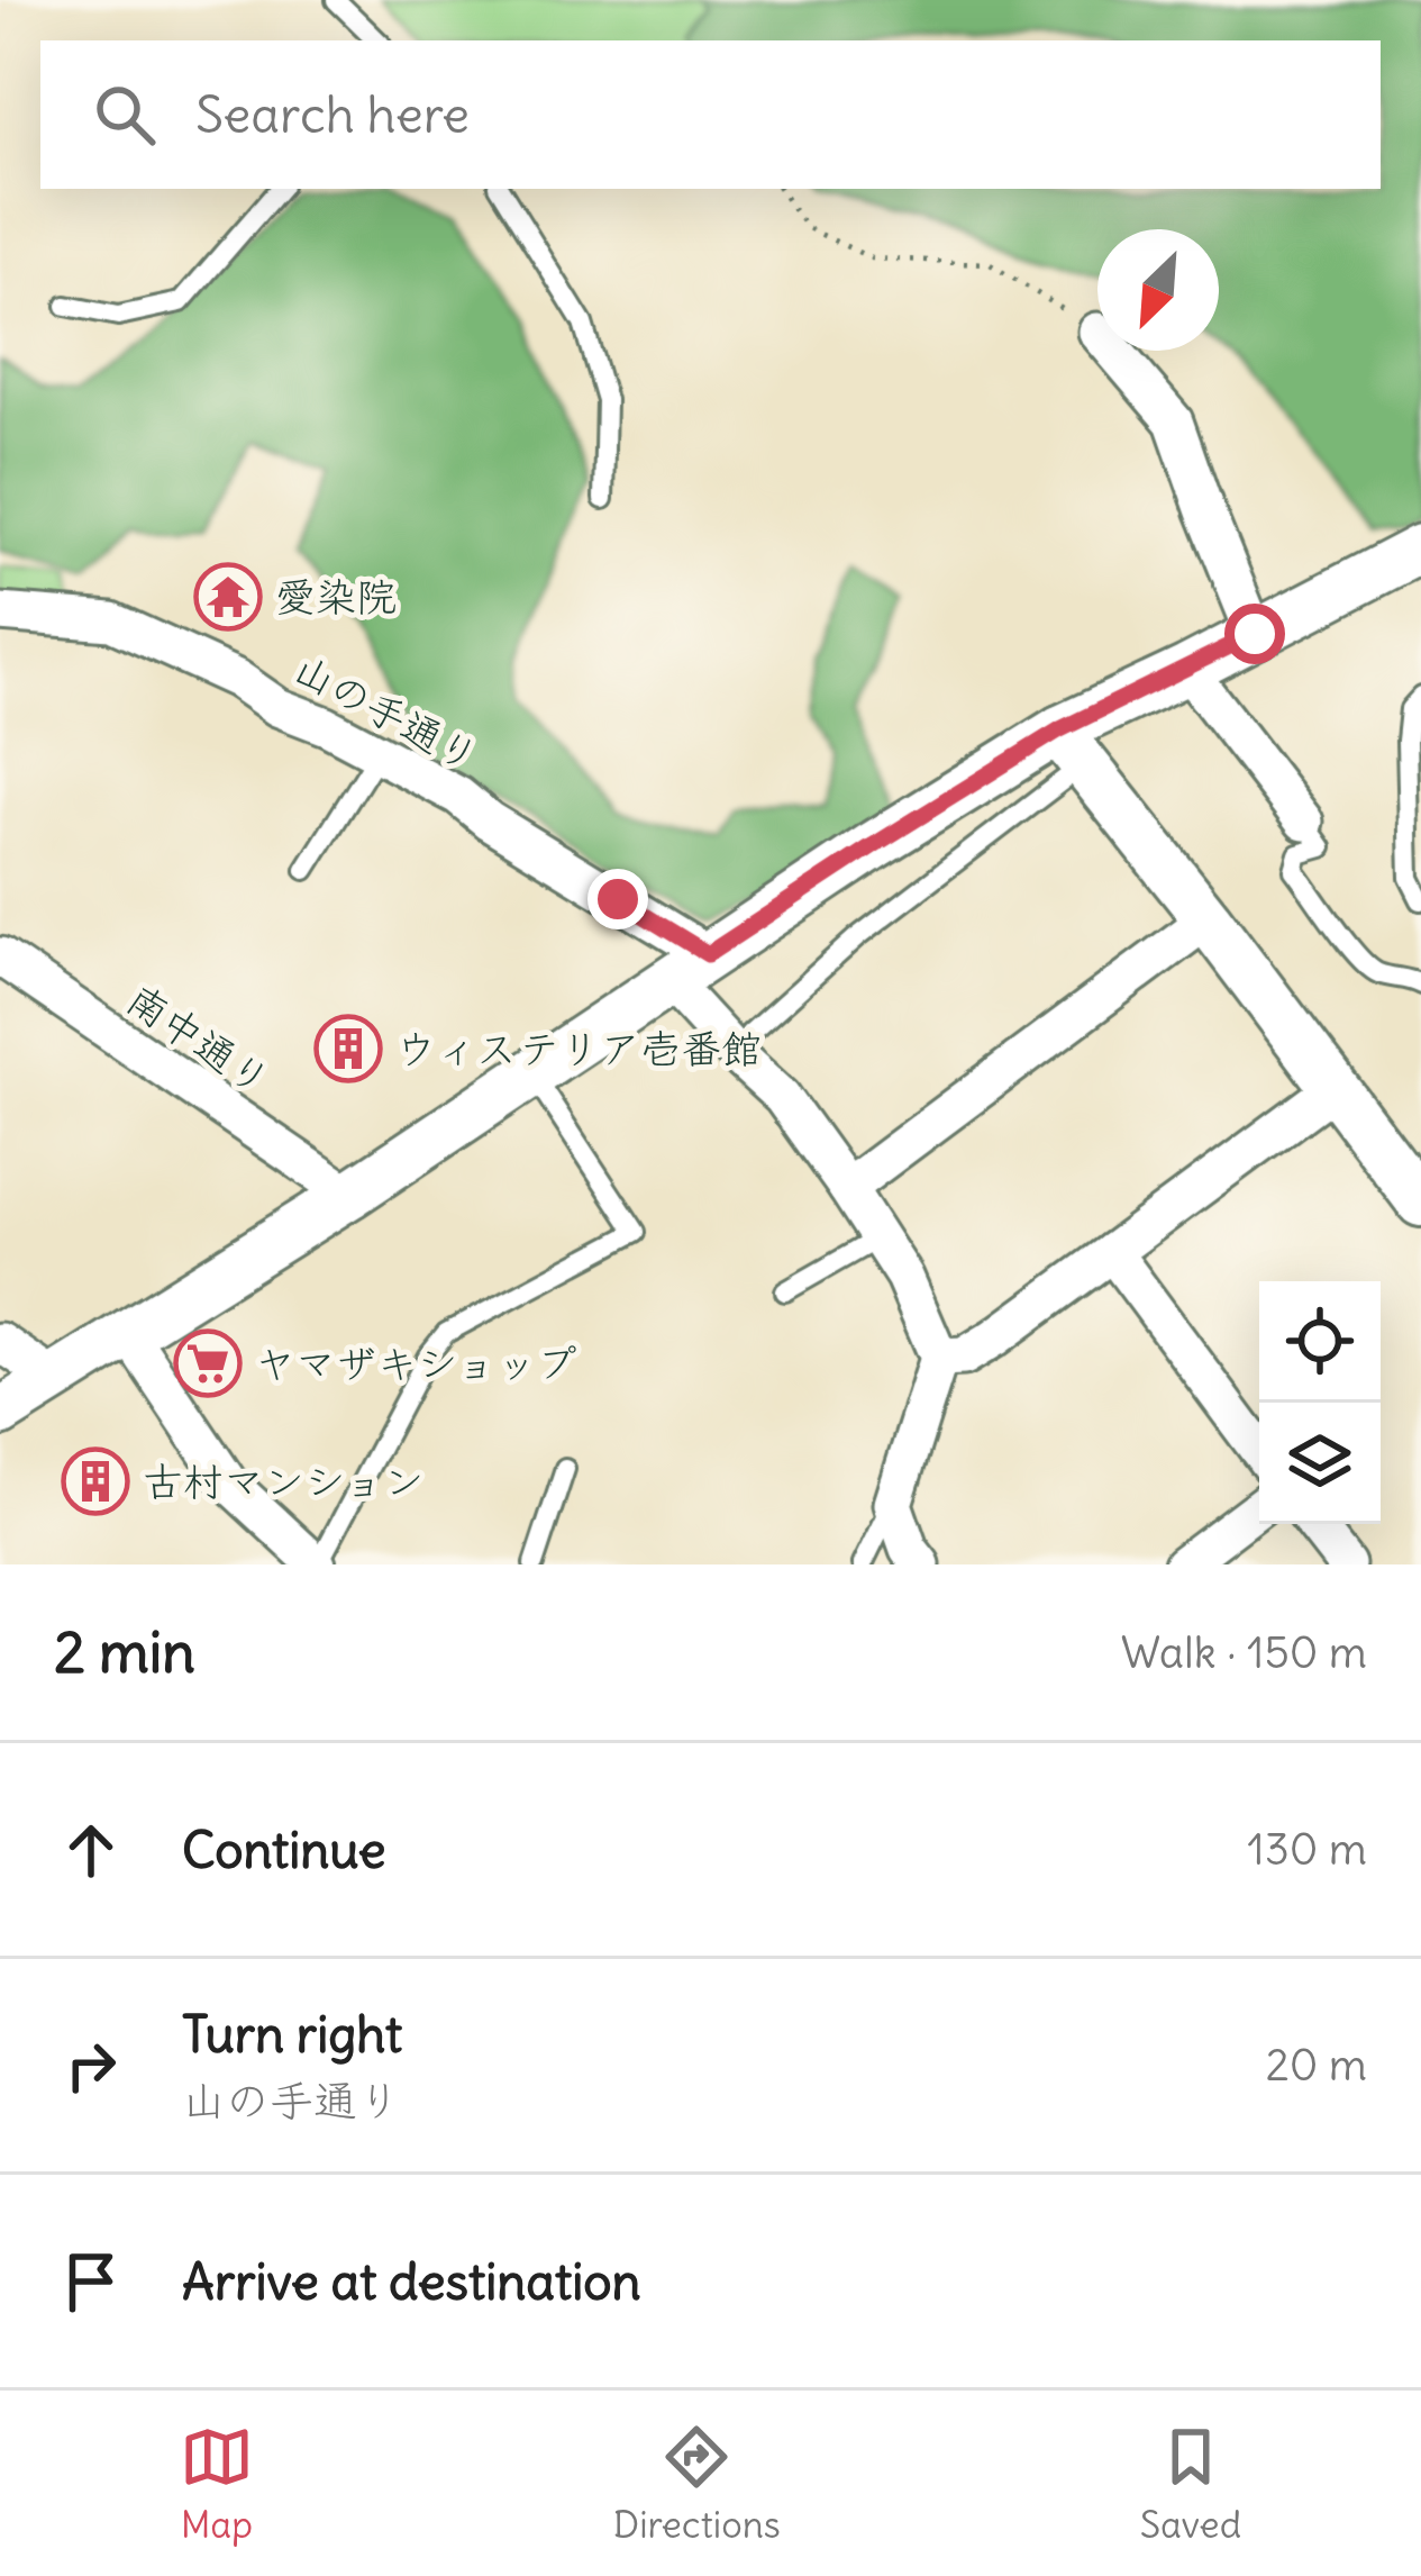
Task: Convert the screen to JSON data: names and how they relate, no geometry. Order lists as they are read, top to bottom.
{
  "streets": {
    "street": ["山の手通り", "南中通り"]
  },
  "places": {
    "temple": ["愛染院"],
    "building": ["ウィステリア壱番館", "古村マンション"],
    "supermarket": ["ヤマザキショップ"]
  },
  "north": "bottom left",
  "page": {
    "search": "Search here",
    "heading": ["2 min", "Walk · 150 m"],
    "list": [
      ["Continue", "130 m"],
      ["Turn right", "山の手通り", "20 m"],
      "Arrive at destination"
    ],
    "nav": ["Map", "Directions", "Saved"]
  }
}
